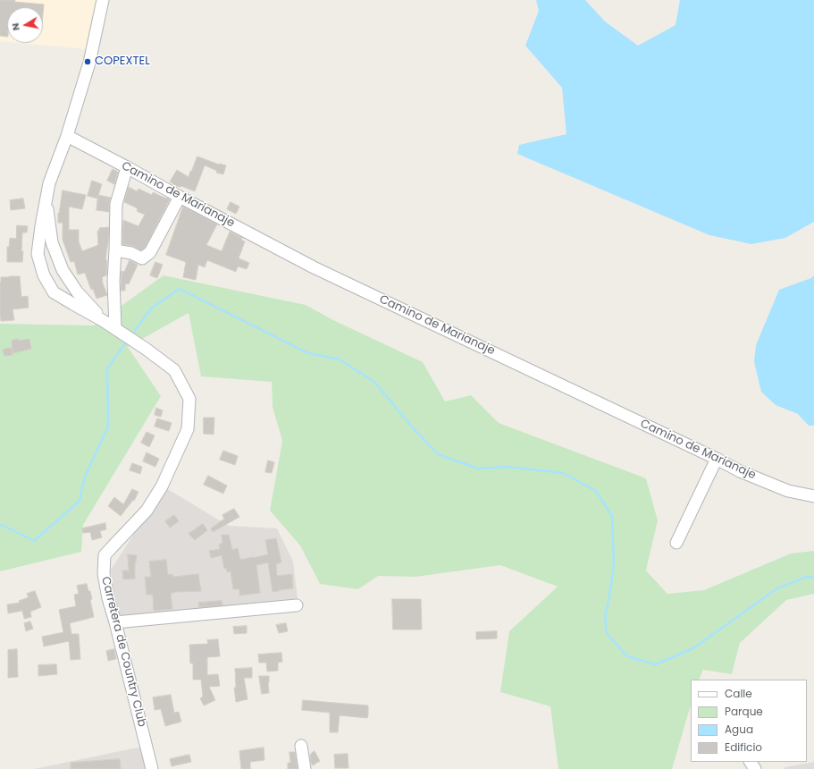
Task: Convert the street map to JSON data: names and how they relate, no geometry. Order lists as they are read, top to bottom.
{
  "streets": {
    "street": ["Camino de Marianaje", "Carretera de Country Club"]
  },
  "crossings": [
    ["Camino de Marianaje", "Carretera de Country Club"]
  ],
  "places": ["COPEXTEL"],
  "legend": [
    "Calle",
    "Parque",
    "Agua",
    "Edificio"
  ],
  "north": "left"
}
